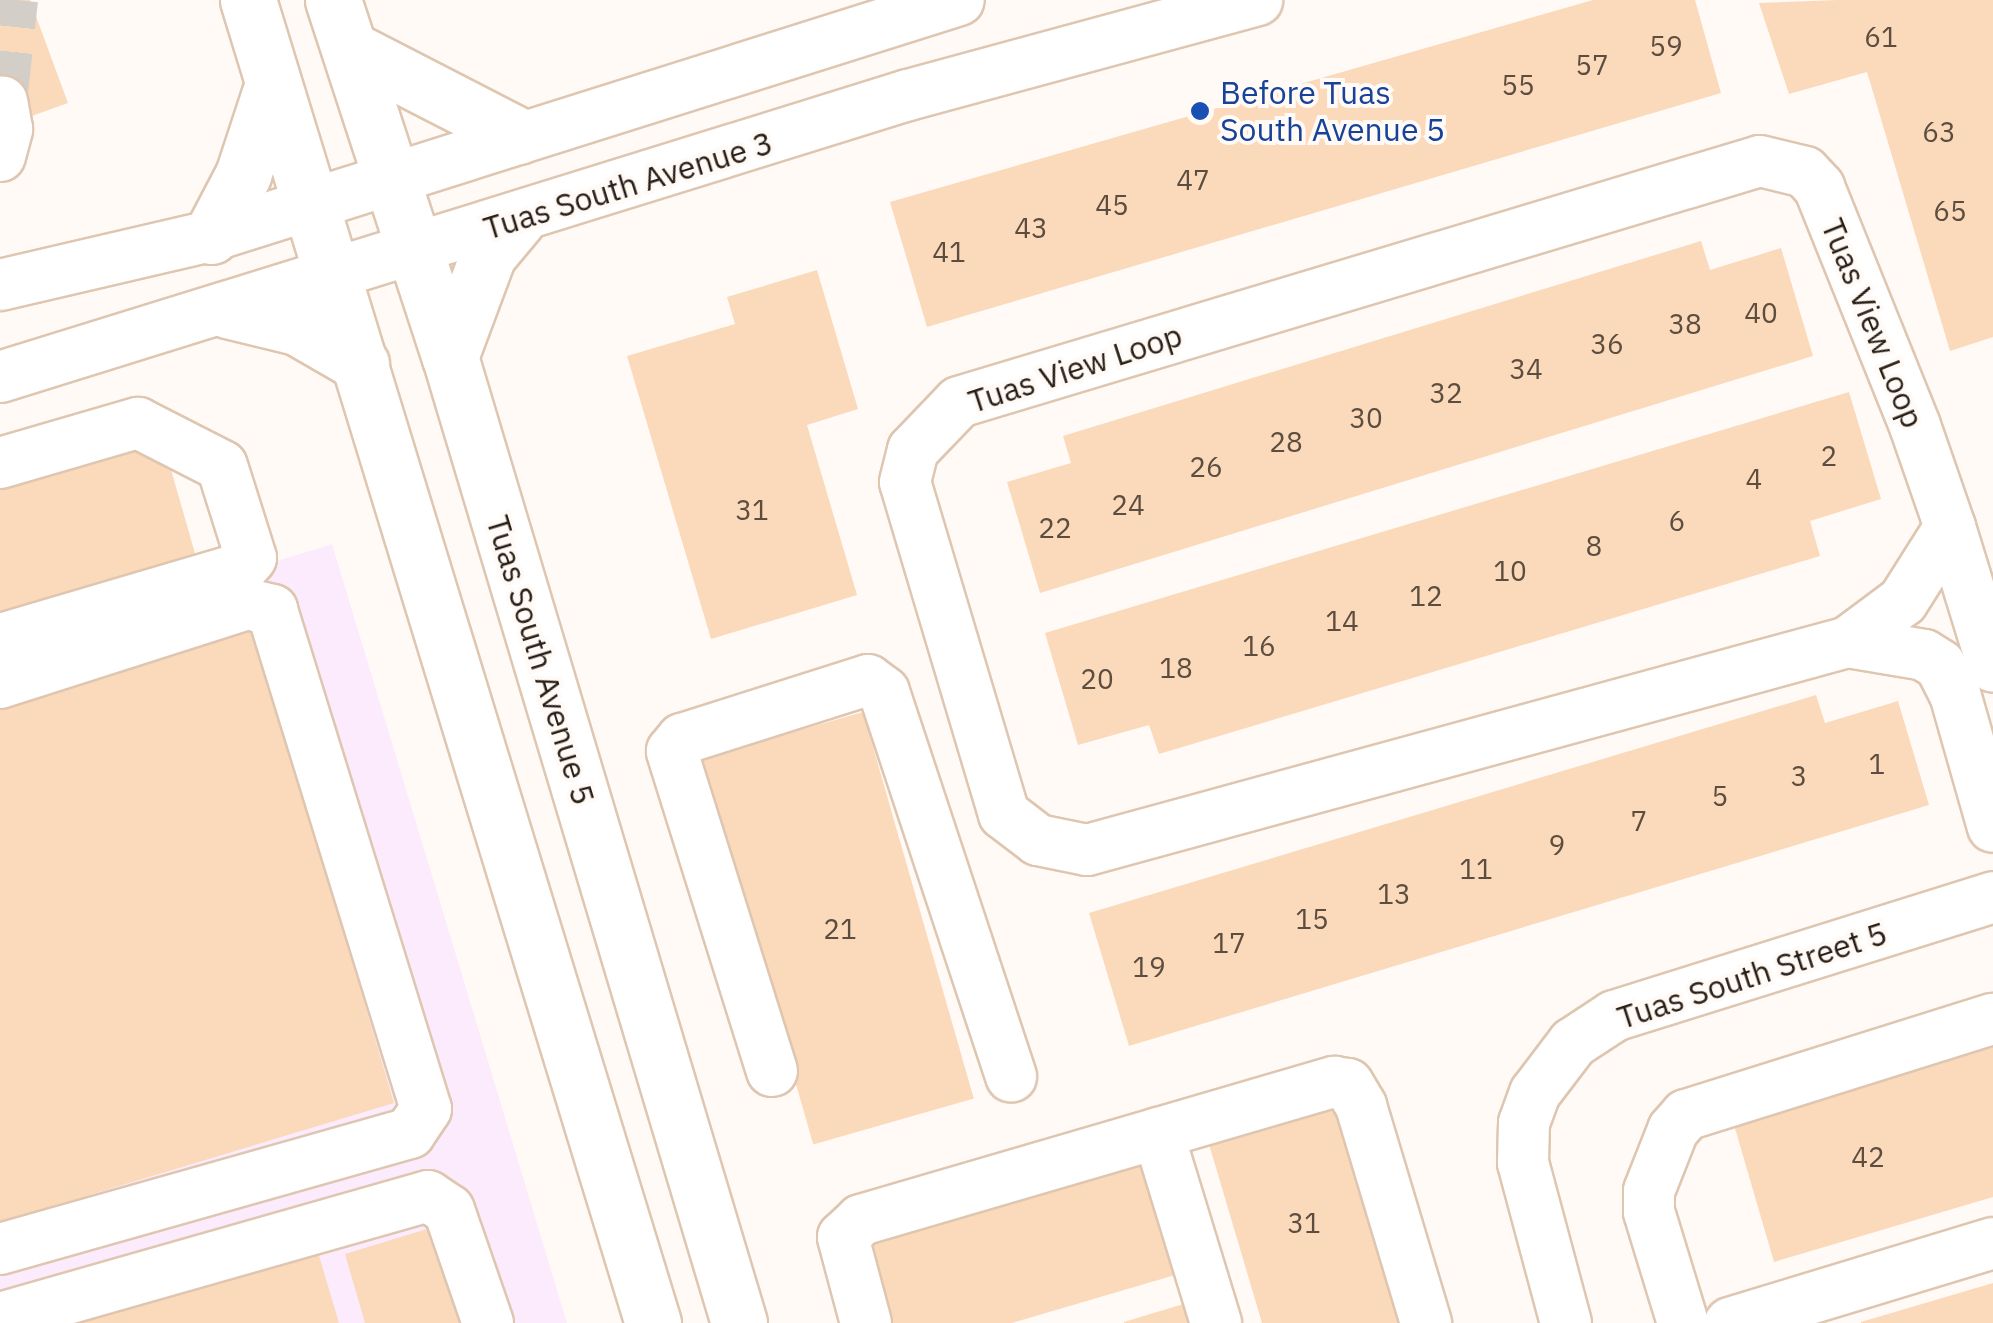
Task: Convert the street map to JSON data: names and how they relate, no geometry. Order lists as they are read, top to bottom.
{
  "streets": {
    "main road": ["Tuas South Avenue 5"],
    "street": ["Tuas South Avenue 3", "Tuas View Loop", "Tuas South Street 5"]
  },
  "crossings": [
    ["Tuas South Avenue 3", "Tuas South Avenue 5"]
  ],
  "places": ["Before Tuas South Avenue 5"],
  "house_numbers": [
    "61",
    "59",
    "57",
    "55",
    "63",
    "47",
    "45",
    "65",
    "43",
    "41",
    "40",
    "38",
    "36",
    "34",
    "32",
    "30",
    "28",
    "2",
    "26",
    "4",
    "24",
    "31",
    "6",
    "22",
    "8",
    "10",
    "12",
    "14",
    "16",
    "18",
    "20",
    "1",
    "3",
    "5",
    "7",
    "9",
    "11",
    "13",
    "15",
    "21",
    "17",
    "19",
    "42",
    "31"
  ]
}
